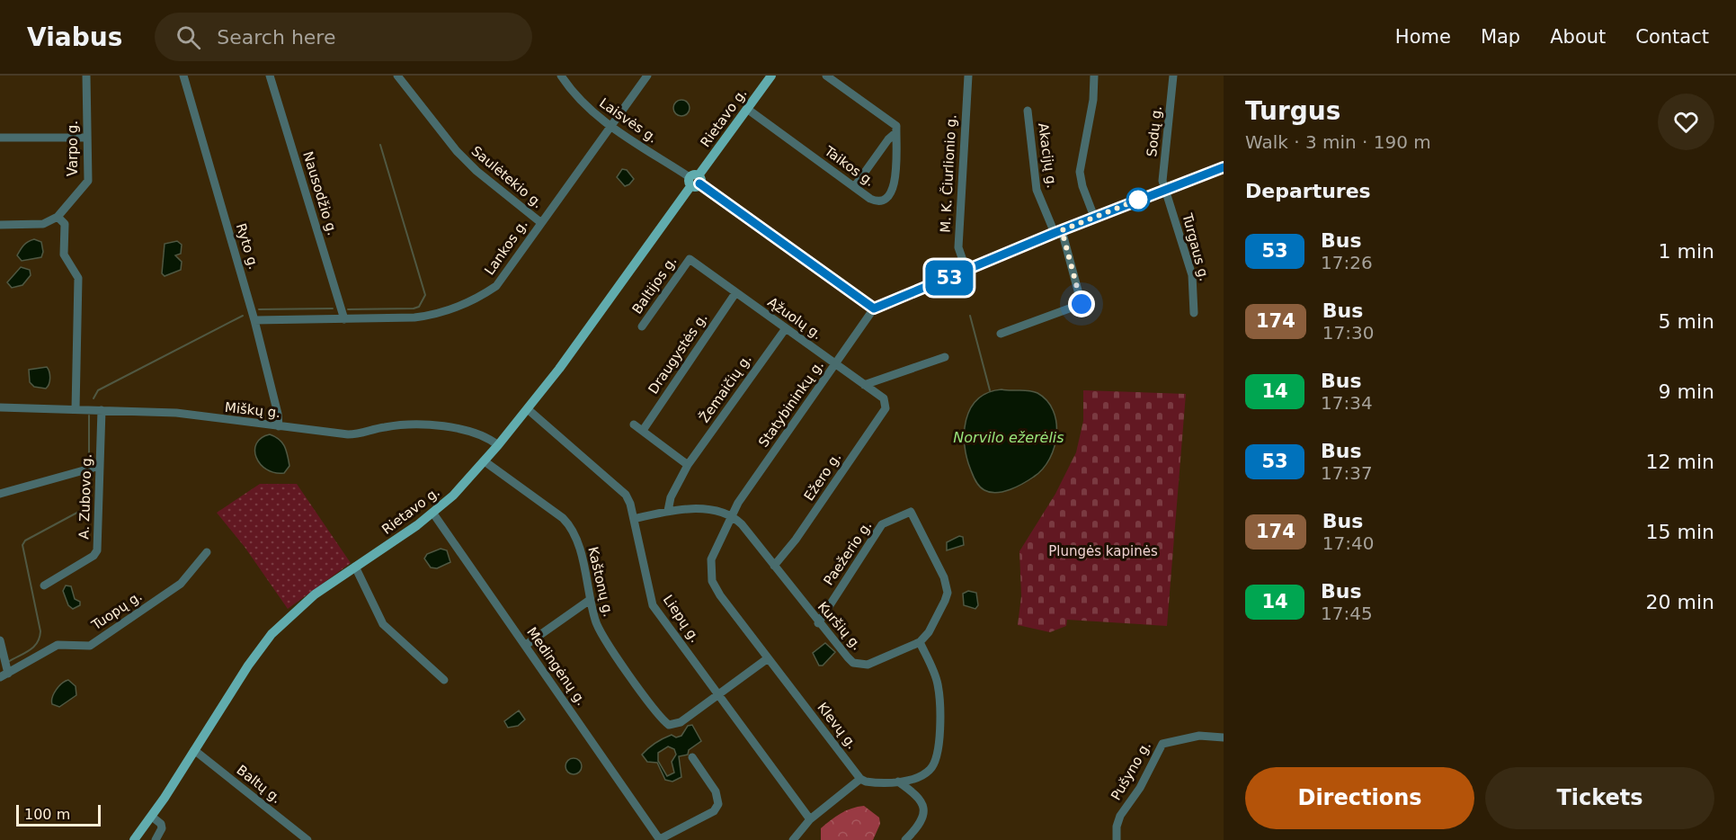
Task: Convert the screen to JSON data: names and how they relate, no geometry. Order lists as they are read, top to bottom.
{
  "streets": {
    "main road": ["Rietavo g."],
    "street": [
      "Laisvės g.",
      "Sodų g.",
      "Varpo g.",
      "Akacijų g.",
      "Taikos g.",
      "M. K. Čiurlionio g.",
      "Saulėtekio g.",
      "Nausodžio g.",
      "Ryto g.",
      "Lankos g.",
      "Turgaus g.",
      "Baltijos g.",
      "Ąžuolų g.",
      "Draugystės g.",
      "Žemaičių g.",
      "Statybininkų g.",
      "Miškų g.",
      "Ežero g.",
      "A. Zubovo g.",
      "Paežerio g.",
      "Kaštonų g.",
      "Tuopų g.",
      "Liepų g.",
      "Kuršių g.",
      "Medingėnų g.",
      "Klevų g.",
      "Pušyno g.",
      "Baltų g."
    ]
  },
  "crossings": [
    ["Rietavo g.", "Laisvės g."],
    ["Rietavo g.", "Taikos g."],
    ["Rietavo g.", "Miškų g."],
    ["Rietavo g.", "Kaštonų g."],
    ["Rietavo g.", "Liepų g."],
    ["Rietavo g.", "Medingėnų g."],
    ["Rietavo g.", "Baltų g."],
    ["Laisvės g.", "Lankos g."],
    ["Laisvės g.", "Statybininkų g."],
    ["Sodų g.", "Turgaus g."],
    ["Saulėtekio g.", "Lankos g."],
    ["Nausodžio g.", "Lankos g."],
    ["Ryto g.", "Lankos g."],
    ["Ryto g.", "Miškų g."],
    ["Baltijos g.", "Ąžuolų g."],
    ["Ąžuolų g.", "Draugystės g."],
    ["Ąžuolų g.", "Žemaičių g."],
    ["Ąžuolų g.", "Statybininkų g."],
    ["Ąžuolų g.", "Ežero g."],
    ["Statybininkų g.", "Kuršių g."],
    ["Statybininkų g.", "Klevų g."],
    ["Miškų g.", "A. Zubovo g."],
    ["Ežero g.", "Kuršių g."],
    ["Paežerio g.", "Kuršių g."],
    ["Kaštonų g.", "Liepų g."],
    ["Kuršių g.", "Klevų g."]
  ],
  "water": ["Norvilo ežerėlis"],
  "parks": ["Plungės kapinės"],
  "lines": ["bus line 53"],
  "scale_bar": "100 m",
  "page": {
    "header": "Viabus",
    "search": "Search here",
    "nav": [
      "Home",
      "Map",
      "About",
      "Contact"
    ],
    "on_map": "53",
    "heading": [
      ["Turgus", "Walk · 3 min · 190 m"],
      "Departures"
    ],
    "list": [
      {
        "mark": "53",
        "name": "Bus",
        "note": "17:26",
        "value": "1 min"
      },
      {
        "mark": "174",
        "name": "Bus",
        "note": "17:30",
        "value": "5 min"
      },
      {
        "mark": "14",
        "name": "Bus",
        "note": "17:34",
        "value": "9 min"
      },
      {
        "mark": "53",
        "name": "Bus",
        "note": "17:37",
        "value": "12 min"
      },
      {
        "mark": "174",
        "name": "Bus",
        "note": "17:40",
        "value": "15 min"
      },
      {
        "mark": "14",
        "name": "Bus",
        "note": "17:45",
        "value": "20 min"
      }
    ],
    "buttons": ["Directions", "Tickets"],
    "scale": "100 m"
  }
}
